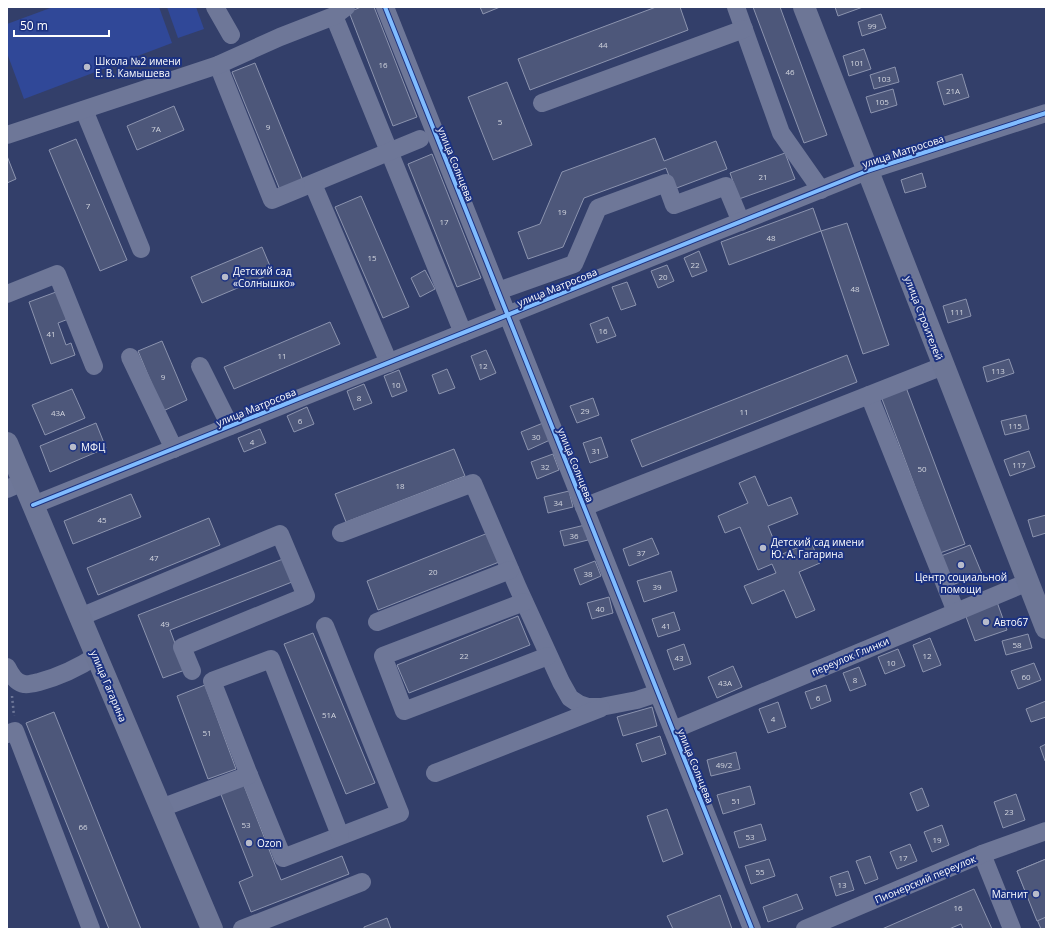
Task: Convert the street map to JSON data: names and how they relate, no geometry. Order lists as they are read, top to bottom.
{
  "streets": {
    "main road": ["улица Строителей", "улица Гагарина"],
    "street": [
      "улица Матросова",
      "улица Солнцева",
      "переулок Глинки",
      "Пионерский переулок"
    ]
  },
  "crossings": [
    ["улица Матросова", "улица Солнцева"],
    ["улица Матросова", "улица Строителей"],
    ["улица Матросова", "улица Гагарина"],
    ["улица Солнцева", "переулок Глинки"],
    ["улица Строителей", "переулок Глинки"]
  ],
  "places": [
    "Школа №2 имени Е. В. Камышева",
    "Детский сад «Солнышко»",
    "МФЦ",
    "Детский сад имени Ю. А. Гагарина",
    "Центр социальной помощи",
    "Авто67",
    "Ozon",
    "Магнит"
  ],
  "house_numbers": [
    "99",
    "44",
    "101",
    "16",
    "46",
    "103",
    "21А",
    "105",
    "5",
    "9",
    "7А",
    "21",
    "7",
    "19",
    "17",
    "48",
    "15",
    "22",
    "20",
    "48",
    "111",
    "16",
    "41",
    "11",
    "12",
    "113",
    "9",
    "10",
    "8",
    "29",
    "11",
    "43А",
    "6",
    "115",
    "30",
    "4",
    "31",
    "117",
    "32",
    "50",
    "18",
    "34",
    "45",
    "36",
    "37",
    "47",
    "20",
    "38",
    "39",
    "40",
    "49",
    "41",
    "58",
    "22",
    "12",
    "43",
    "10",
    "60",
    "8",
    "43А",
    "6",
    "51А",
    "4",
    "51",
    "49/2",
    "51",
    "23",
    "53",
    "66",
    "53",
    "19",
    "17",
    "55",
    "13",
    "16"
  ],
  "scale_bar": "50 m"
}
